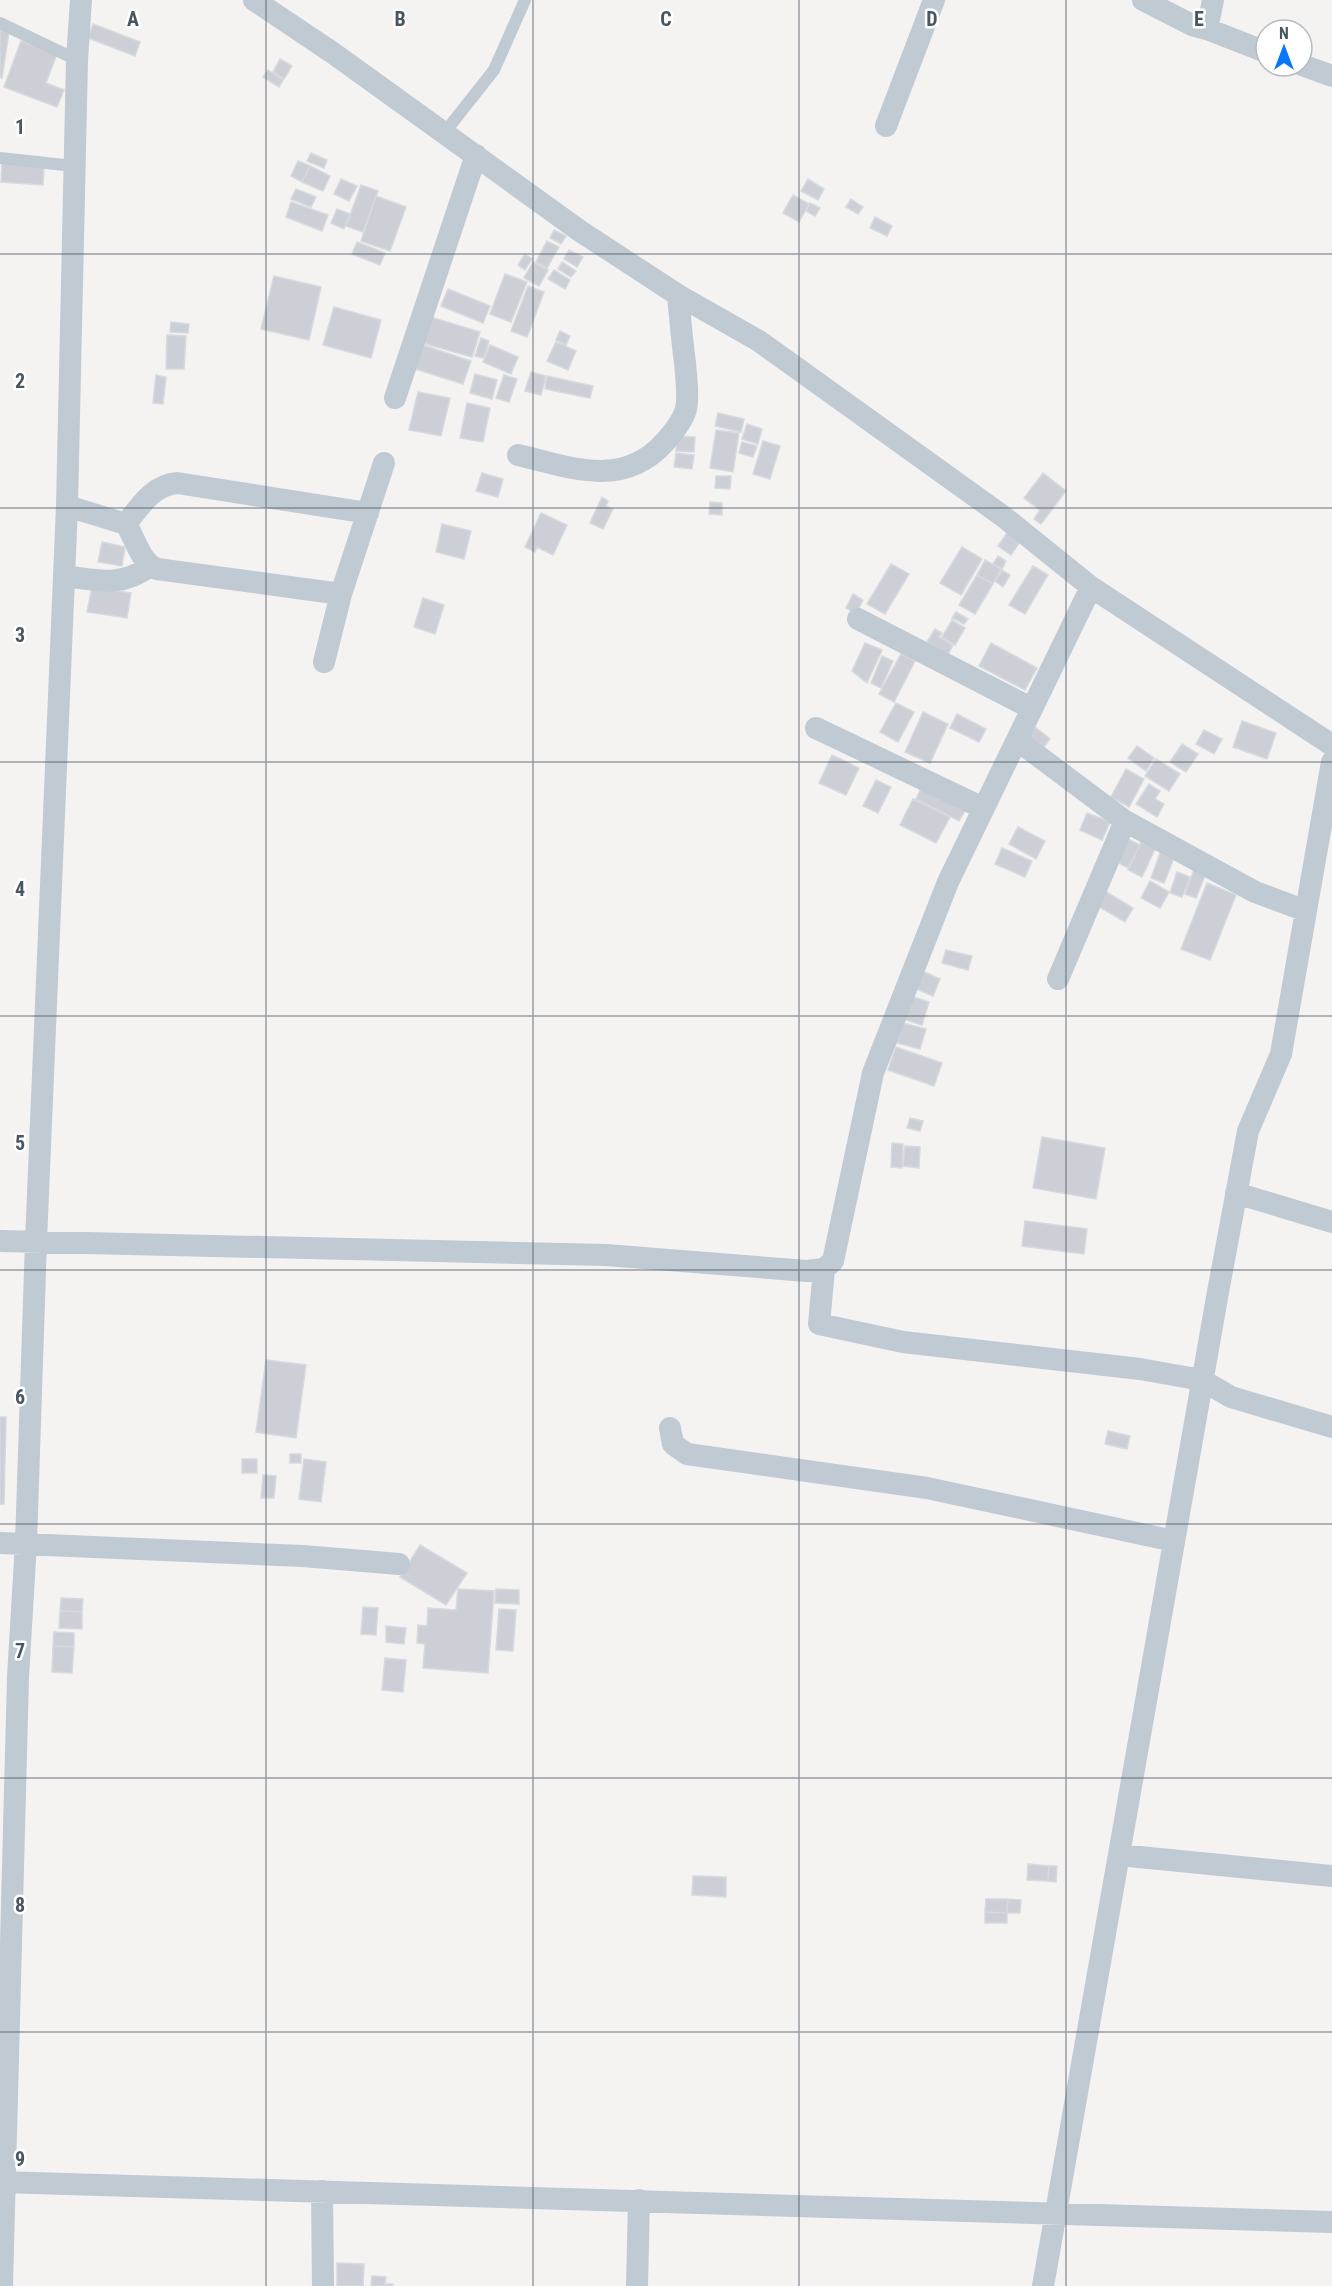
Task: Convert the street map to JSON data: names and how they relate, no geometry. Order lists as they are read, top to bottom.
{
  "north": "top",
  "grid": {
    "columns": [
      "A",
      "B",
      "C",
      "D",
      "E"
    ],
    "rows": [
      "1",
      "2",
      "3",
      "4",
      "5",
      "6",
      "7",
      "8",
      "9"
    ]
  }
}
